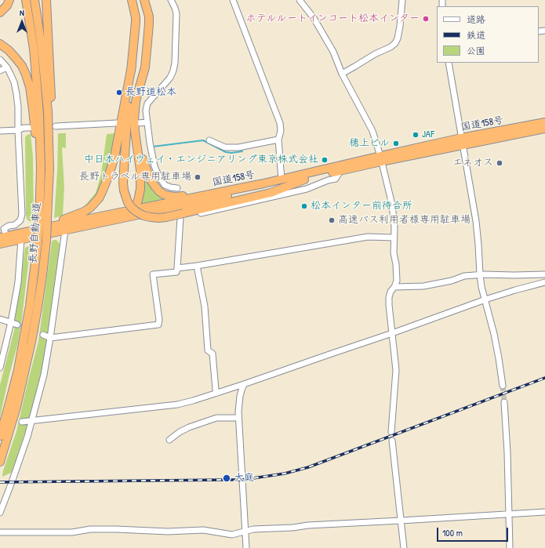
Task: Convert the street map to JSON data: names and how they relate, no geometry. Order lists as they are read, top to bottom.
{
  "streets": {
    "highway": ["国道158号", "長野自動車道"]
  },
  "places": [
    "ホテルルートインコート松本インター",
    "長野道松本",
    "JAF",
    "穂上ビル",
    "中日本ハイウェイ・エンジニアリング東京株式会社",
    "エネオス",
    "長野トラベル専用駐車場",
    "松本インター前待合所",
    "高速バス利用者様専用駐車場",
    "大庭"
  ],
  "legend": ["道路", "鉄道", "公園"],
  "scale_bar": "100 m",
  "north": "top"
}
